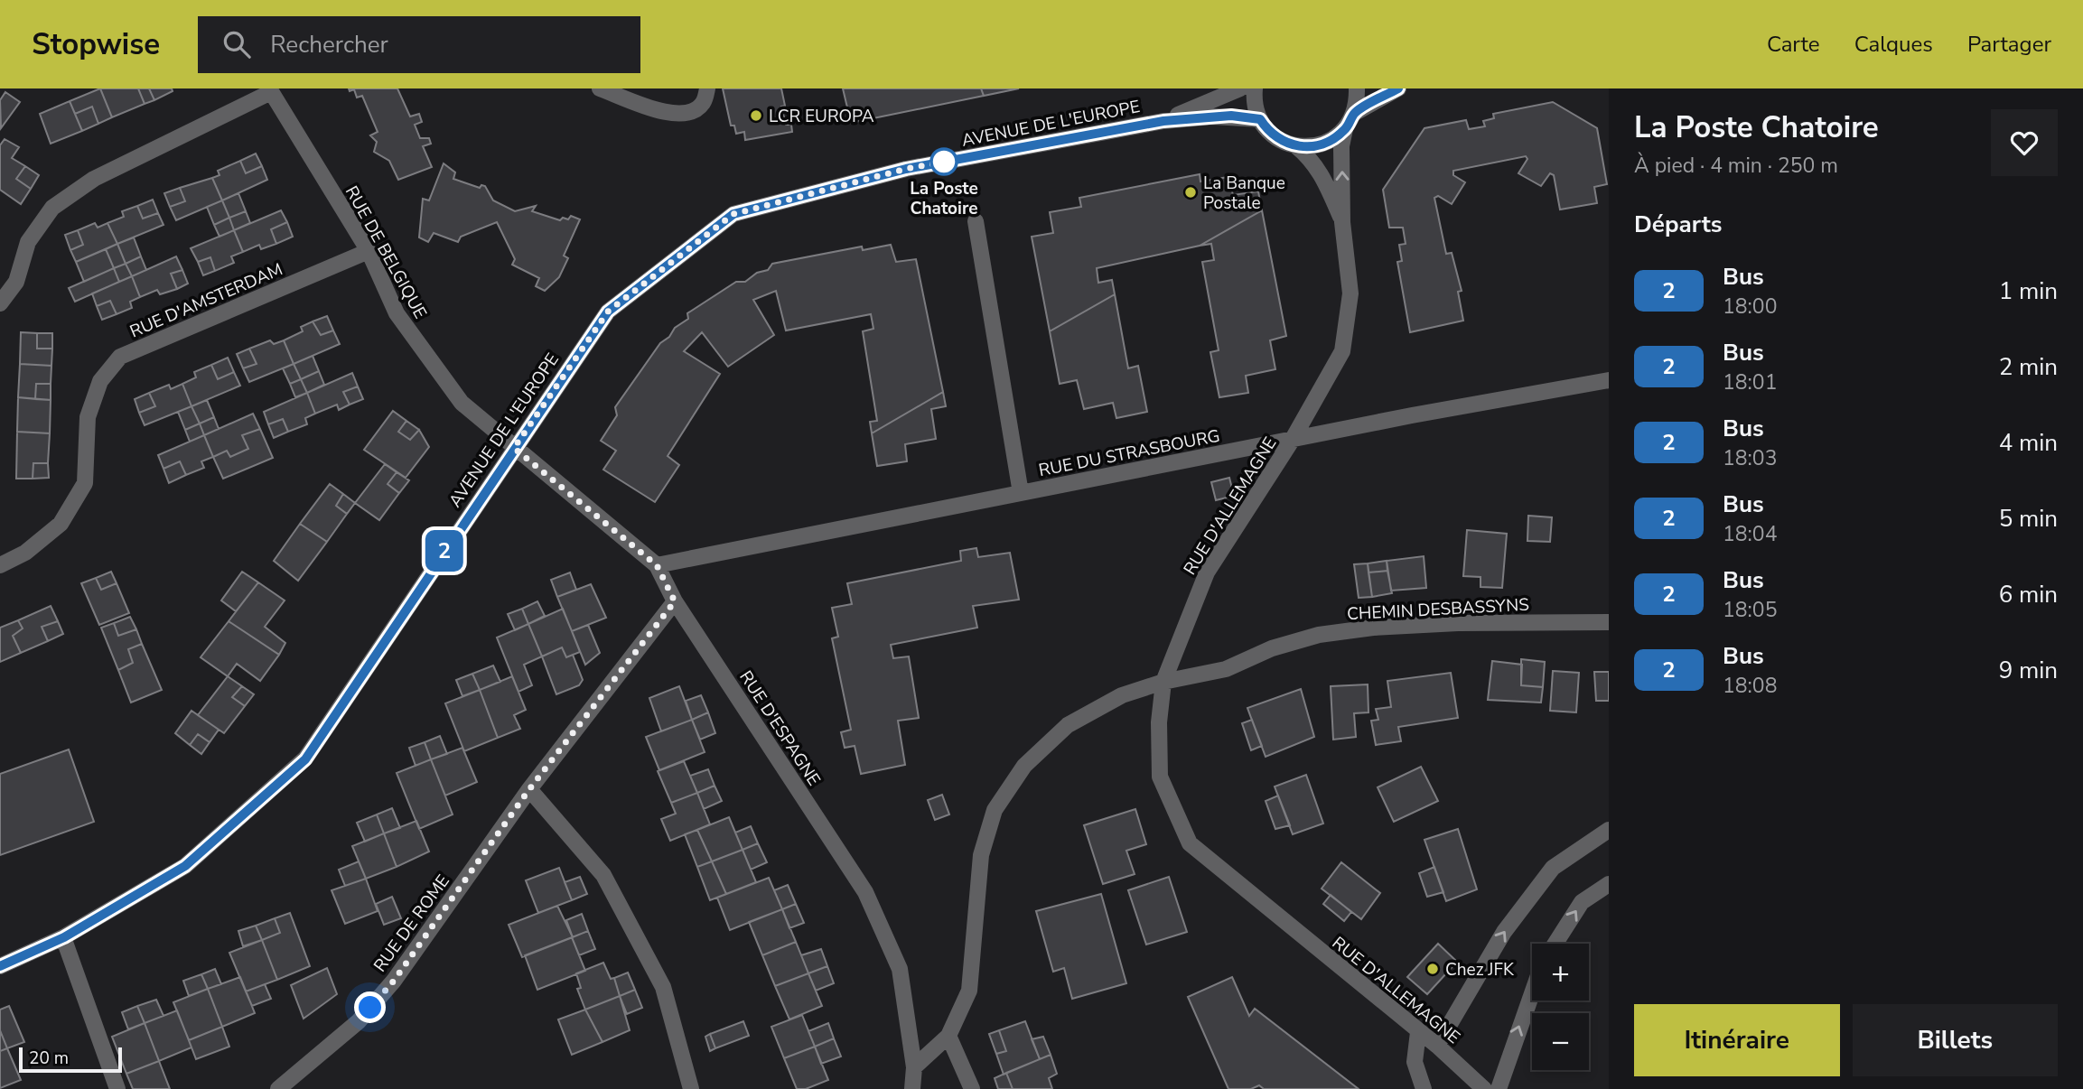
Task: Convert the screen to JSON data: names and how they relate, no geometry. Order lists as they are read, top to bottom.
{
  "streets": {
    "street": [
      "AVENUE DE L'EUROPE",
      "RUE DE BELGIQUE",
      "RUE D'AMSTERDAM",
      "RUE DU STRASBOURG",
      "RUE D'ALLEMAGNE",
      "CHEMIN DESBASSYNS",
      "RUE D'ESPAGNE",
      "RUE DE ROME"
    ]
  },
  "crossings": [
    ["AVENUE DE L'EUROPE", "RUE DE BELGIQUE"],
    ["AVENUE DE L'EUROPE", "RUE D'ALLEMAGNE"],
    ["AVENUE DE L'EUROPE", "RUE D'ESPAGNE"],
    ["RUE DE BELGIQUE", "RUE D'AMSTERDAM"],
    ["RUE DE BELGIQUE", "RUE D'ESPAGNE"],
    ["RUE DU STRASBOURG", "RUE D'ALLEMAGNE"],
    ["RUE DU STRASBOURG", "RUE D'ESPAGNE"],
    ["RUE D'ALLEMAGNE", "CHEMIN DESBASSYNS"],
    ["RUE D'ESPAGNE", "RUE DE ROME"]
  ],
  "places": [
    "LCR EUROPA",
    "La Poste Chatoire",
    "La Banque Postale",
    "Chez JFK"
  ],
  "lines": ["bus line 2"],
  "scale_bar": "20 m",
  "page": {
    "header": "Stopwise",
    "search": "Rechercher",
    "nav": ["Carte", "Calques", "Partager"],
    "on_map": "2",
    "heading": [
      ["La Poste Chatoire", "À pied · 4 min · 250 m"],
      "Départs"
    ],
    "list": [
      {
        "mark": "2",
        "name": "Bus",
        "note": "18:00",
        "value": "1 min"
      },
      {
        "mark": "2",
        "name": "Bus",
        "note": "18:01",
        "value": "2 min"
      },
      {
        "mark": "2",
        "name": "Bus",
        "note": "18:03",
        "value": "4 min"
      },
      {
        "mark": "2",
        "name": "Bus",
        "note": "18:04",
        "value": "5 min"
      },
      {
        "mark": "2",
        "name": "Bus",
        "note": "18:05",
        "value": "6 min"
      },
      {
        "mark": "2",
        "name": "Bus",
        "note": "18:08",
        "value": "9 min"
      }
    ],
    "map_buttons": ["+", "−"],
    "buttons": ["Itinéraire", "Billets"],
    "scale": "20 m"
  }
}
